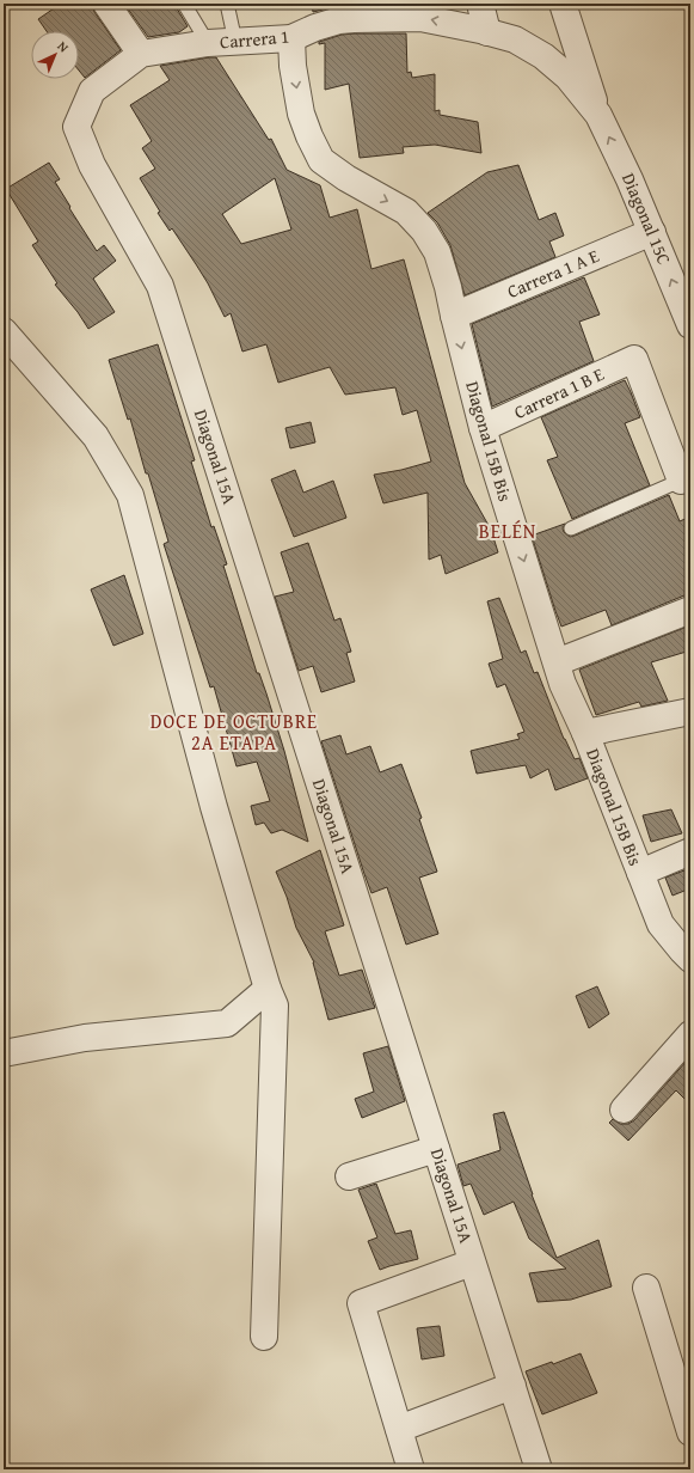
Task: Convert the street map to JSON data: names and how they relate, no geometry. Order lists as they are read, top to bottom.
{
  "streets": {
    "street": [
      "Carrera 1",
      "Diagonal 15C",
      "Carrera 1 A E",
      "Carrera 1 B E",
      "Diagonal 15B Bis",
      "Diagonal 15A"
    ]
  },
  "crossings": [
    ["Carrera 1", "Diagonal 15C"],
    ["Carrera 1", "Diagonal 15B Bis"],
    ["Carrera 1", "Diagonal 15A"],
    ["Diagonal 15C", "Carrera 1 A E"],
    ["Carrera 1 A E", "Diagonal 15B Bis"],
    ["Carrera 1 B E", "Diagonal 15B Bis"]
  ],
  "one_way": ["Carrera 1", "Diagonal 15C", "Diagonal 15B Bis"],
  "districts": ["BELÉN", "DOCE DE OCTUBRE 2A ETAPA"],
  "north": "top right"
}
